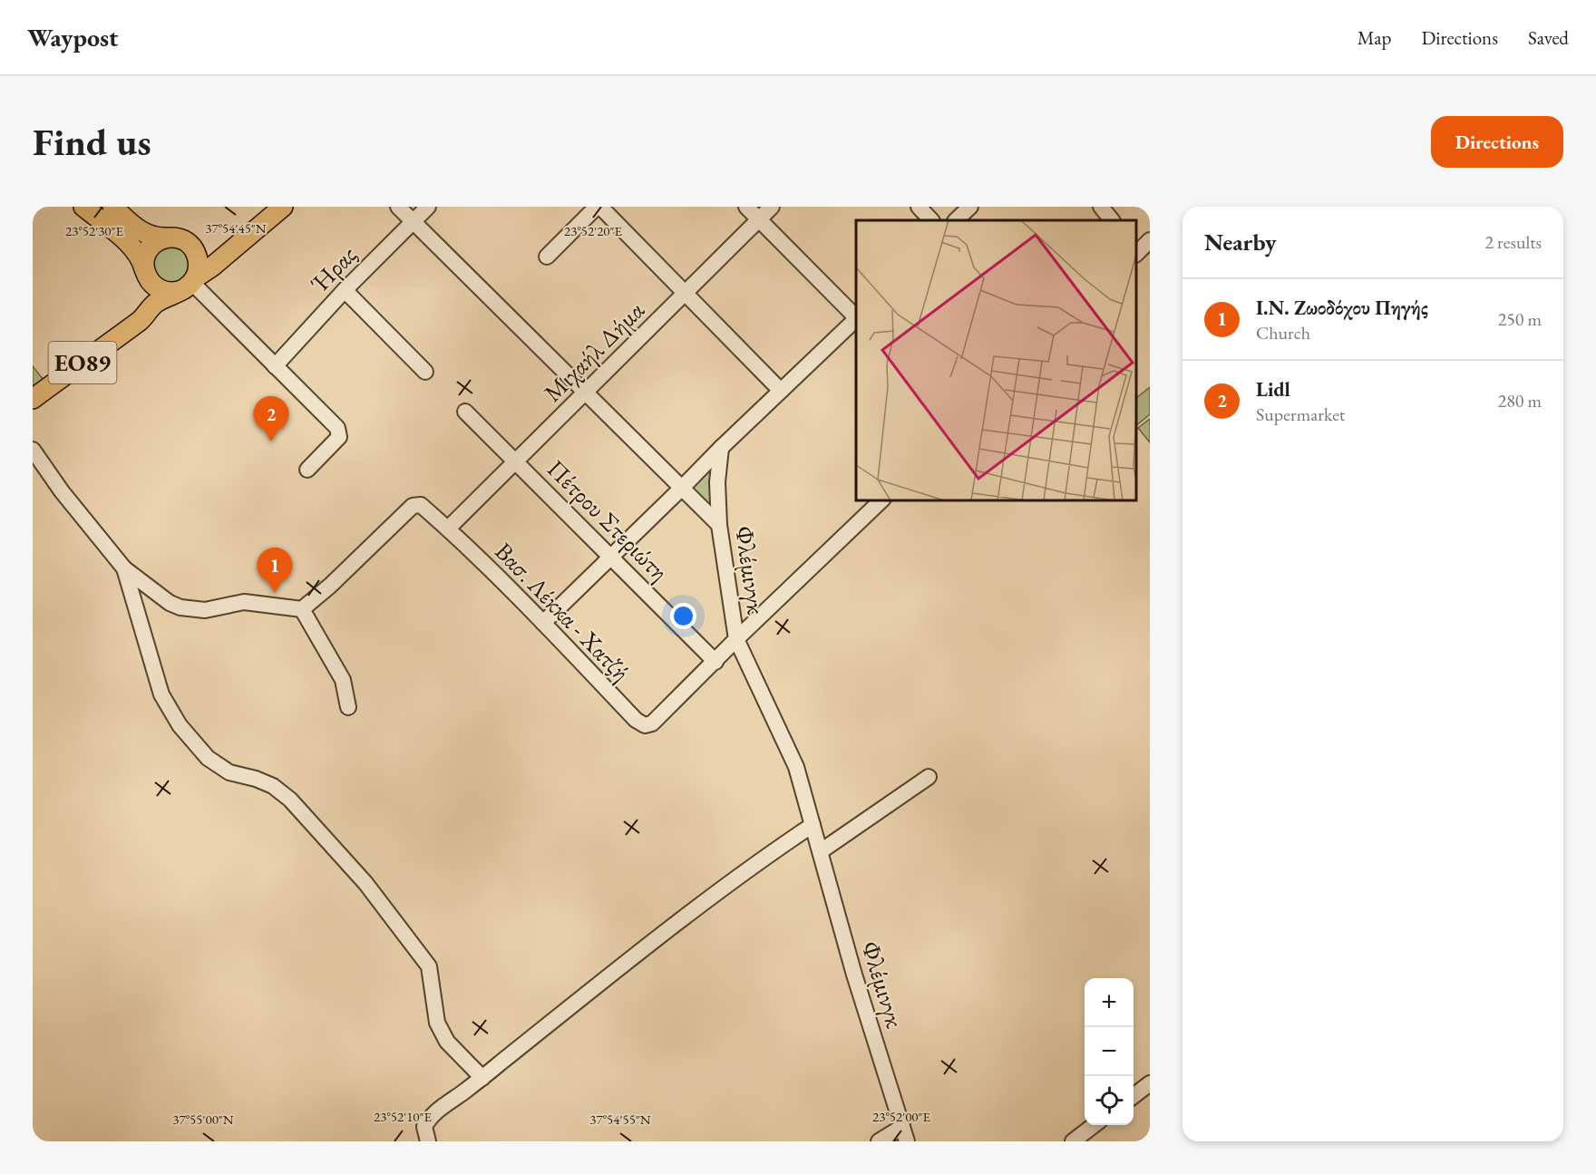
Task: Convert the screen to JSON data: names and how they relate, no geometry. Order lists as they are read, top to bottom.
{
  "streets": {
    "main road": ["ΕΟ89"],
    "street": [
      "Ήρας",
      "Μιχαήλ Δήμα",
      "Πέτρου Στεριώτη",
      "Φλέμινγκ",
      "Βασ. Λέκκα - Χατζή"
    ]
  },
  "crossings": [
    ["Μιχαήλ Δήμα", "Πέτρου Στεριώτη"],
    ["Μιχαήλ Δήμα", "Βασ. Λέκκα - Χατζή"],
    ["Πέτρου Στεριώτη", "Βασ. Λέκκα - Χατζή"]
  ],
  "page": {
    "header": "Waypost",
    "nav": ["Map", "Directions", "Saved"],
    "buttons": "Directions",
    "title": "Find us",
    "heading": ["Nearby", "2 results"],
    "list": [
      {
        "mark": "1",
        "name": "Ι.Ν. Ζωοδόχου Πηγής",
        "note": "Church",
        "value": "250 m"
      },
      {
        "mark": "2",
        "name": "Lidl",
        "note": "Supermarket",
        "value": "280 m"
      }
    ],
    "pins": ["2", "1"],
    "map_buttons": ["+", "−"]
  },
  "coordinates": [
    "37°54'45\"N",
    "23°52'30\"E",
    "23°52'20\"E",
    "23°52'10\"E",
    "23°52'00\"E",
    "37°55'00\"N",
    "37°54'55\"N"
  ]
}
